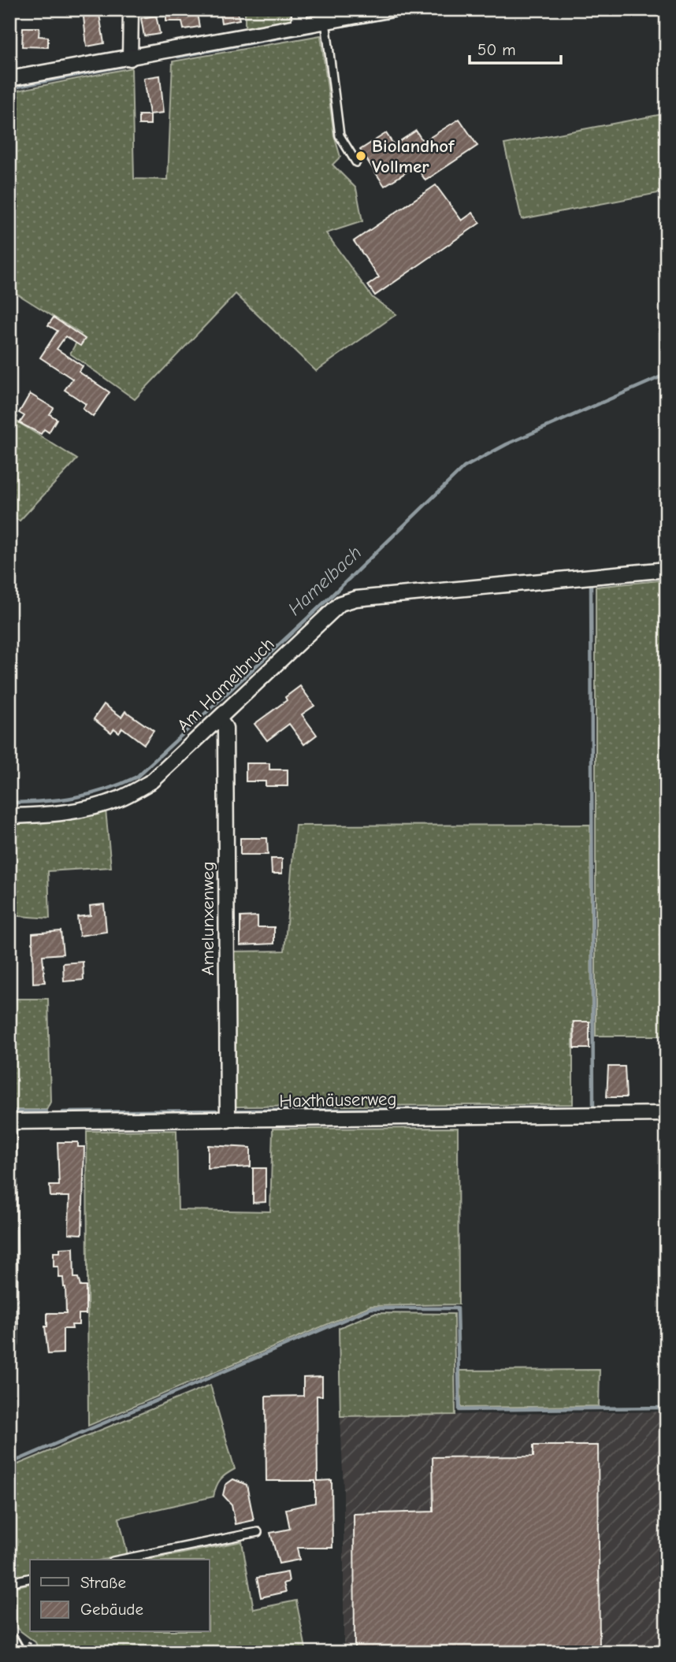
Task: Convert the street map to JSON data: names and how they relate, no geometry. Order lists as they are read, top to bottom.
{
  "streets": {
    "street": ["Am Hamelbruch", "Amelunxenweg", "Haxthäuserweg"]
  },
  "crossings": [
    ["Am Hamelbruch", "Amelunxenweg"],
    ["Amelunxenweg", "Haxthäuserweg"]
  ],
  "water": ["Hamelbach"],
  "places": ["Biolandhof Vollmer"],
  "legend": ["Straße", "Gebäude"],
  "scale_bar": "50 m"
}
